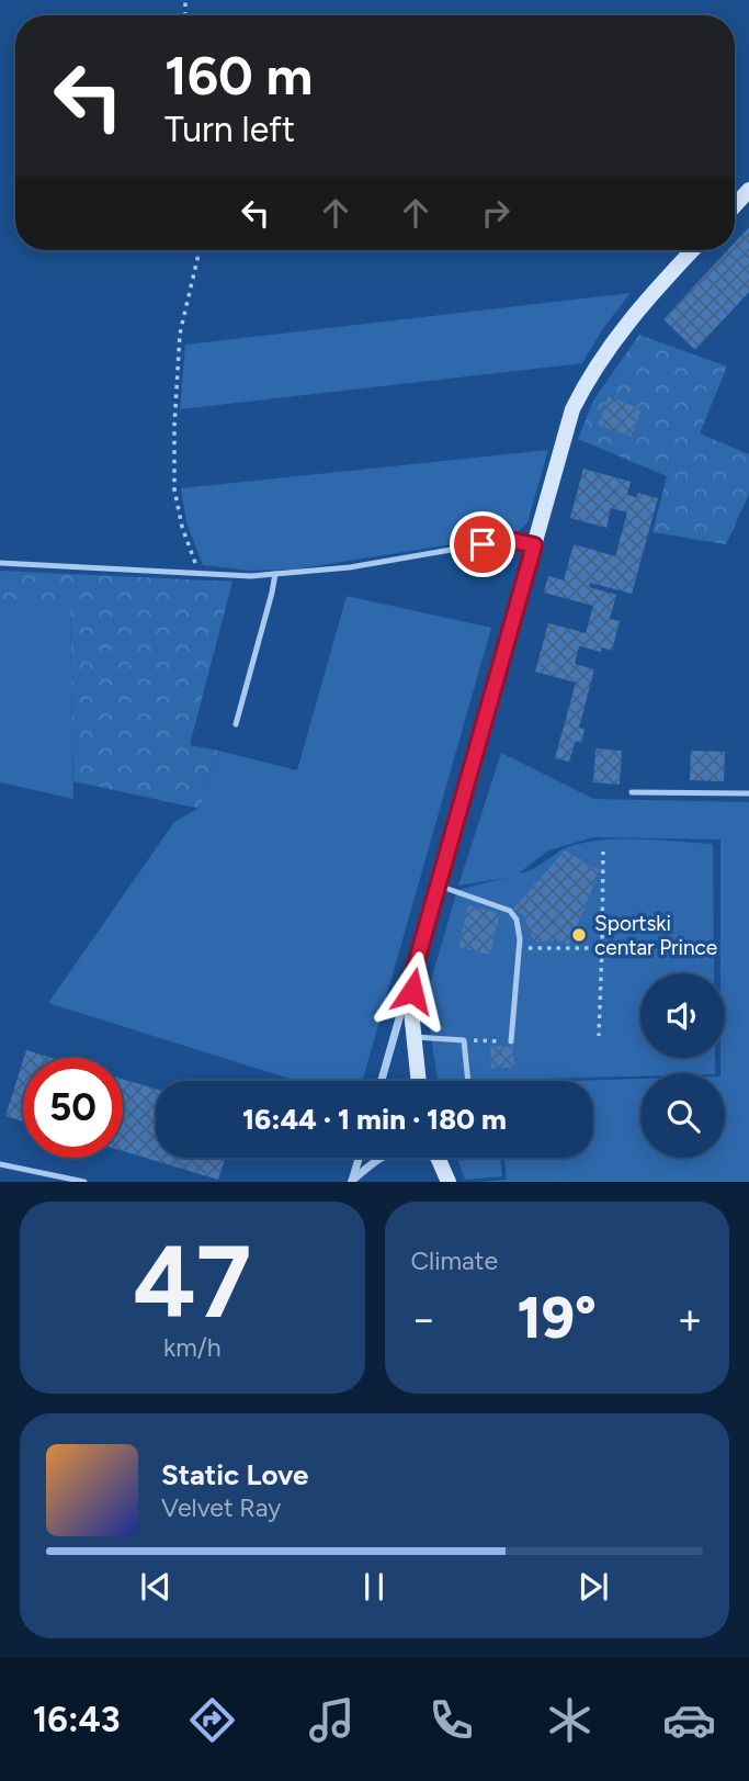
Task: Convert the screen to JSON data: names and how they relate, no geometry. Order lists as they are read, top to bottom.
{
  "places": ["Sportski centar Prince"],
  "page": {
    "turn": ["160 m", "Turn left"],
    "limit": "50",
    "trip": "16:44 · 1 min · 180 m",
    "tile": [
      ["47", "km/h"],
      "Climate"
    ],
    "heat": ["−", "19°", "+"],
    "song": ["Static Love", "Velvet Ray"],
    "tabs": "16:43"
  }
}
